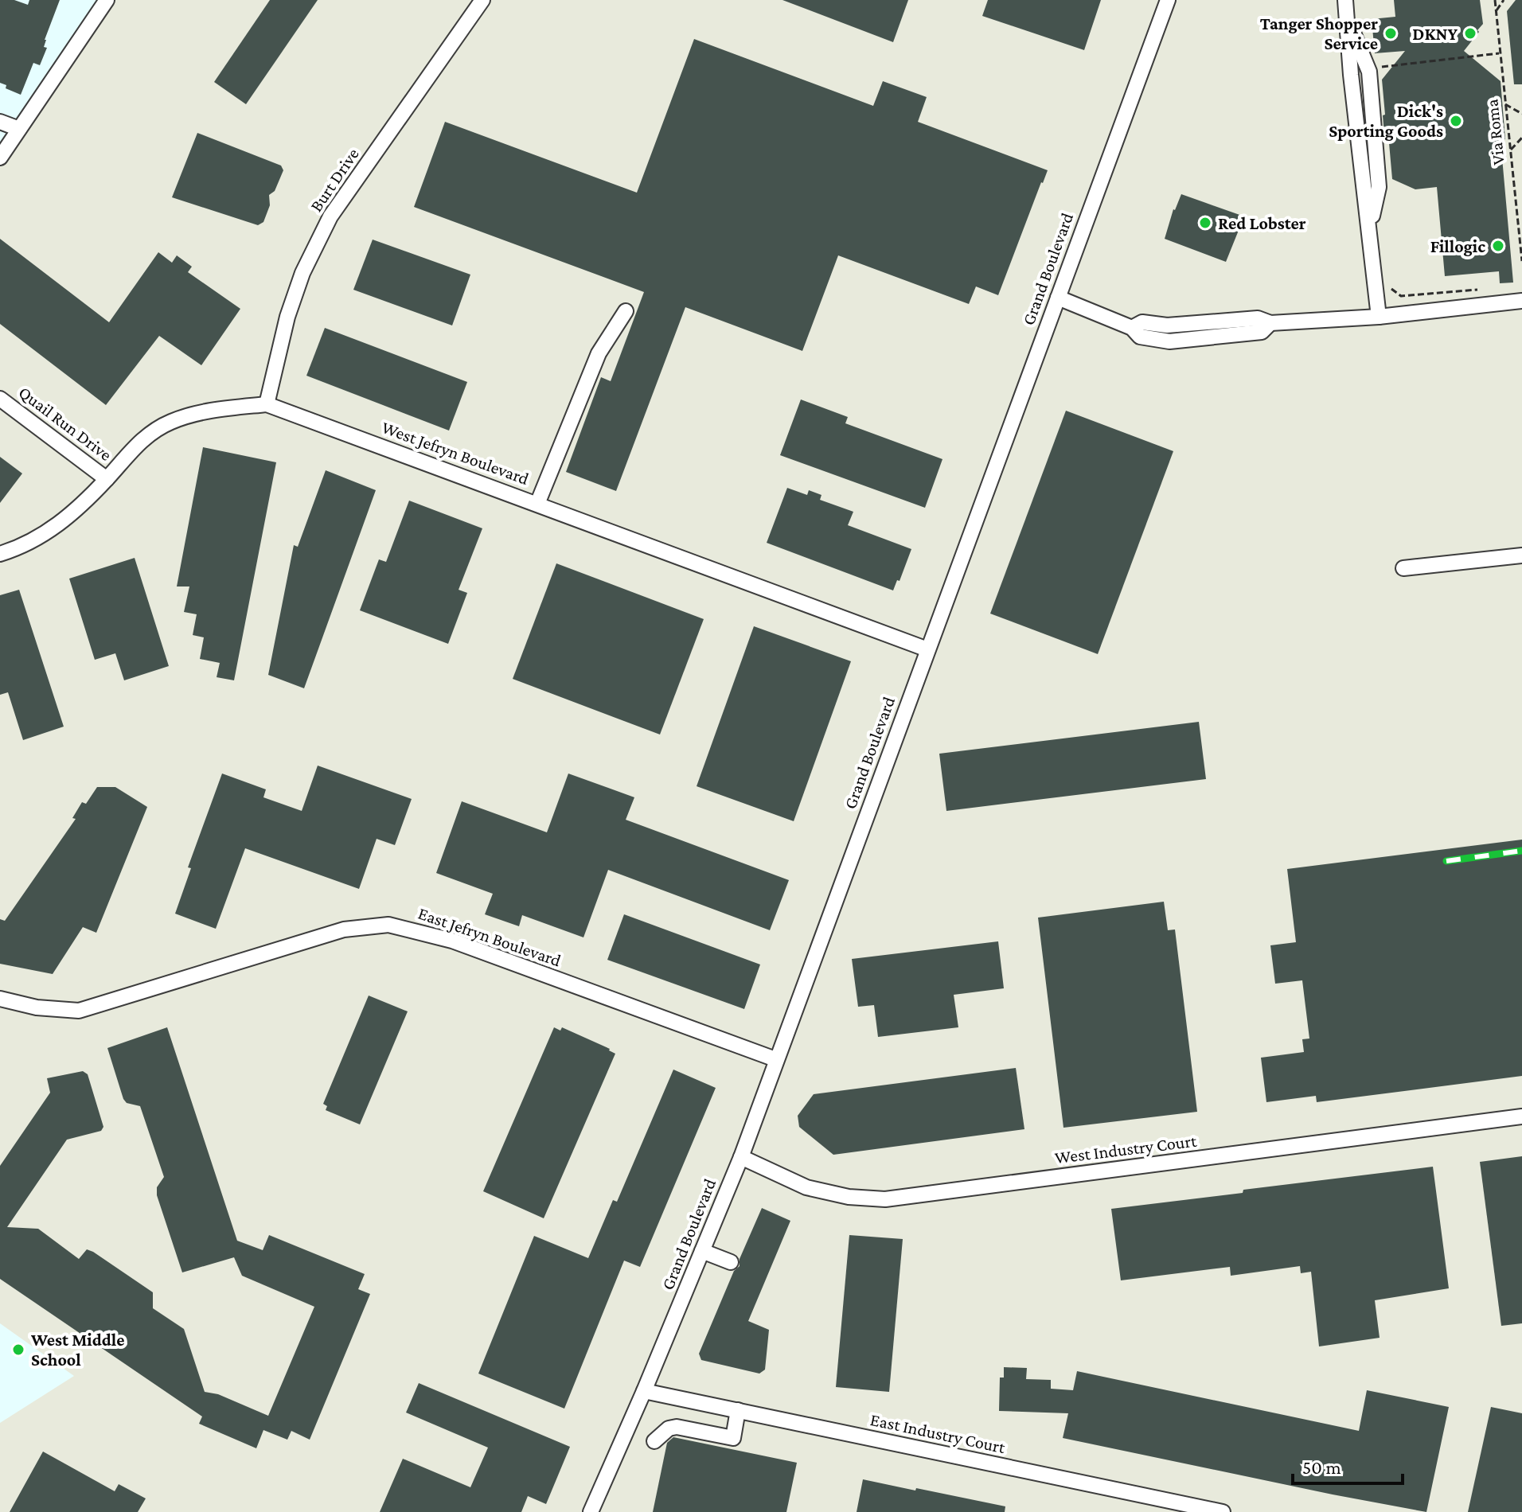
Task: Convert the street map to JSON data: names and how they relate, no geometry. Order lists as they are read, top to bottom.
{
  "streets": {
    "street": [
      "Burt Drive",
      "Grand Boulevard",
      "Quail Run Drive",
      "West Jefryn Boulevard",
      "East Jefryn Boulevard",
      "West Industry Court",
      "East Industry Court"
    ],
    "path": ["Via Roma"]
  },
  "crossings": [
    ["Burt Drive", "West Jefryn Boulevard"],
    ["Grand Boulevard", "West Jefryn Boulevard"],
    ["Grand Boulevard", "East Jefryn Boulevard"],
    ["Grand Boulevard", "West Industry Court"],
    ["Grand Boulevard", "East Industry Court"],
    ["Quail Run Drive", "West Jefryn Boulevard"]
  ],
  "places": [
    "Tanger Shopper Service",
    "DKNY",
    "Dick's Sporting Goods",
    "Red Lobster",
    "Fillogic",
    "West Middle School"
  ],
  "scale_bar": "50 m"
}
